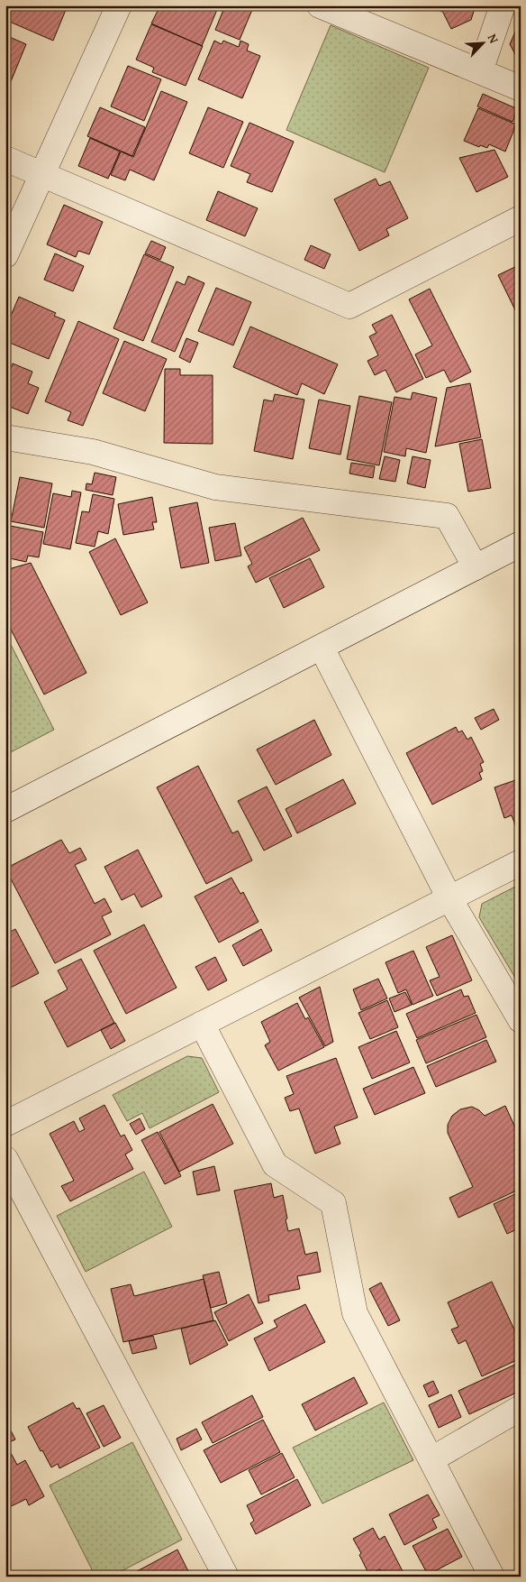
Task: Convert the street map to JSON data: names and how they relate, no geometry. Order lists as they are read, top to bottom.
{
  "north": "top right"
}
